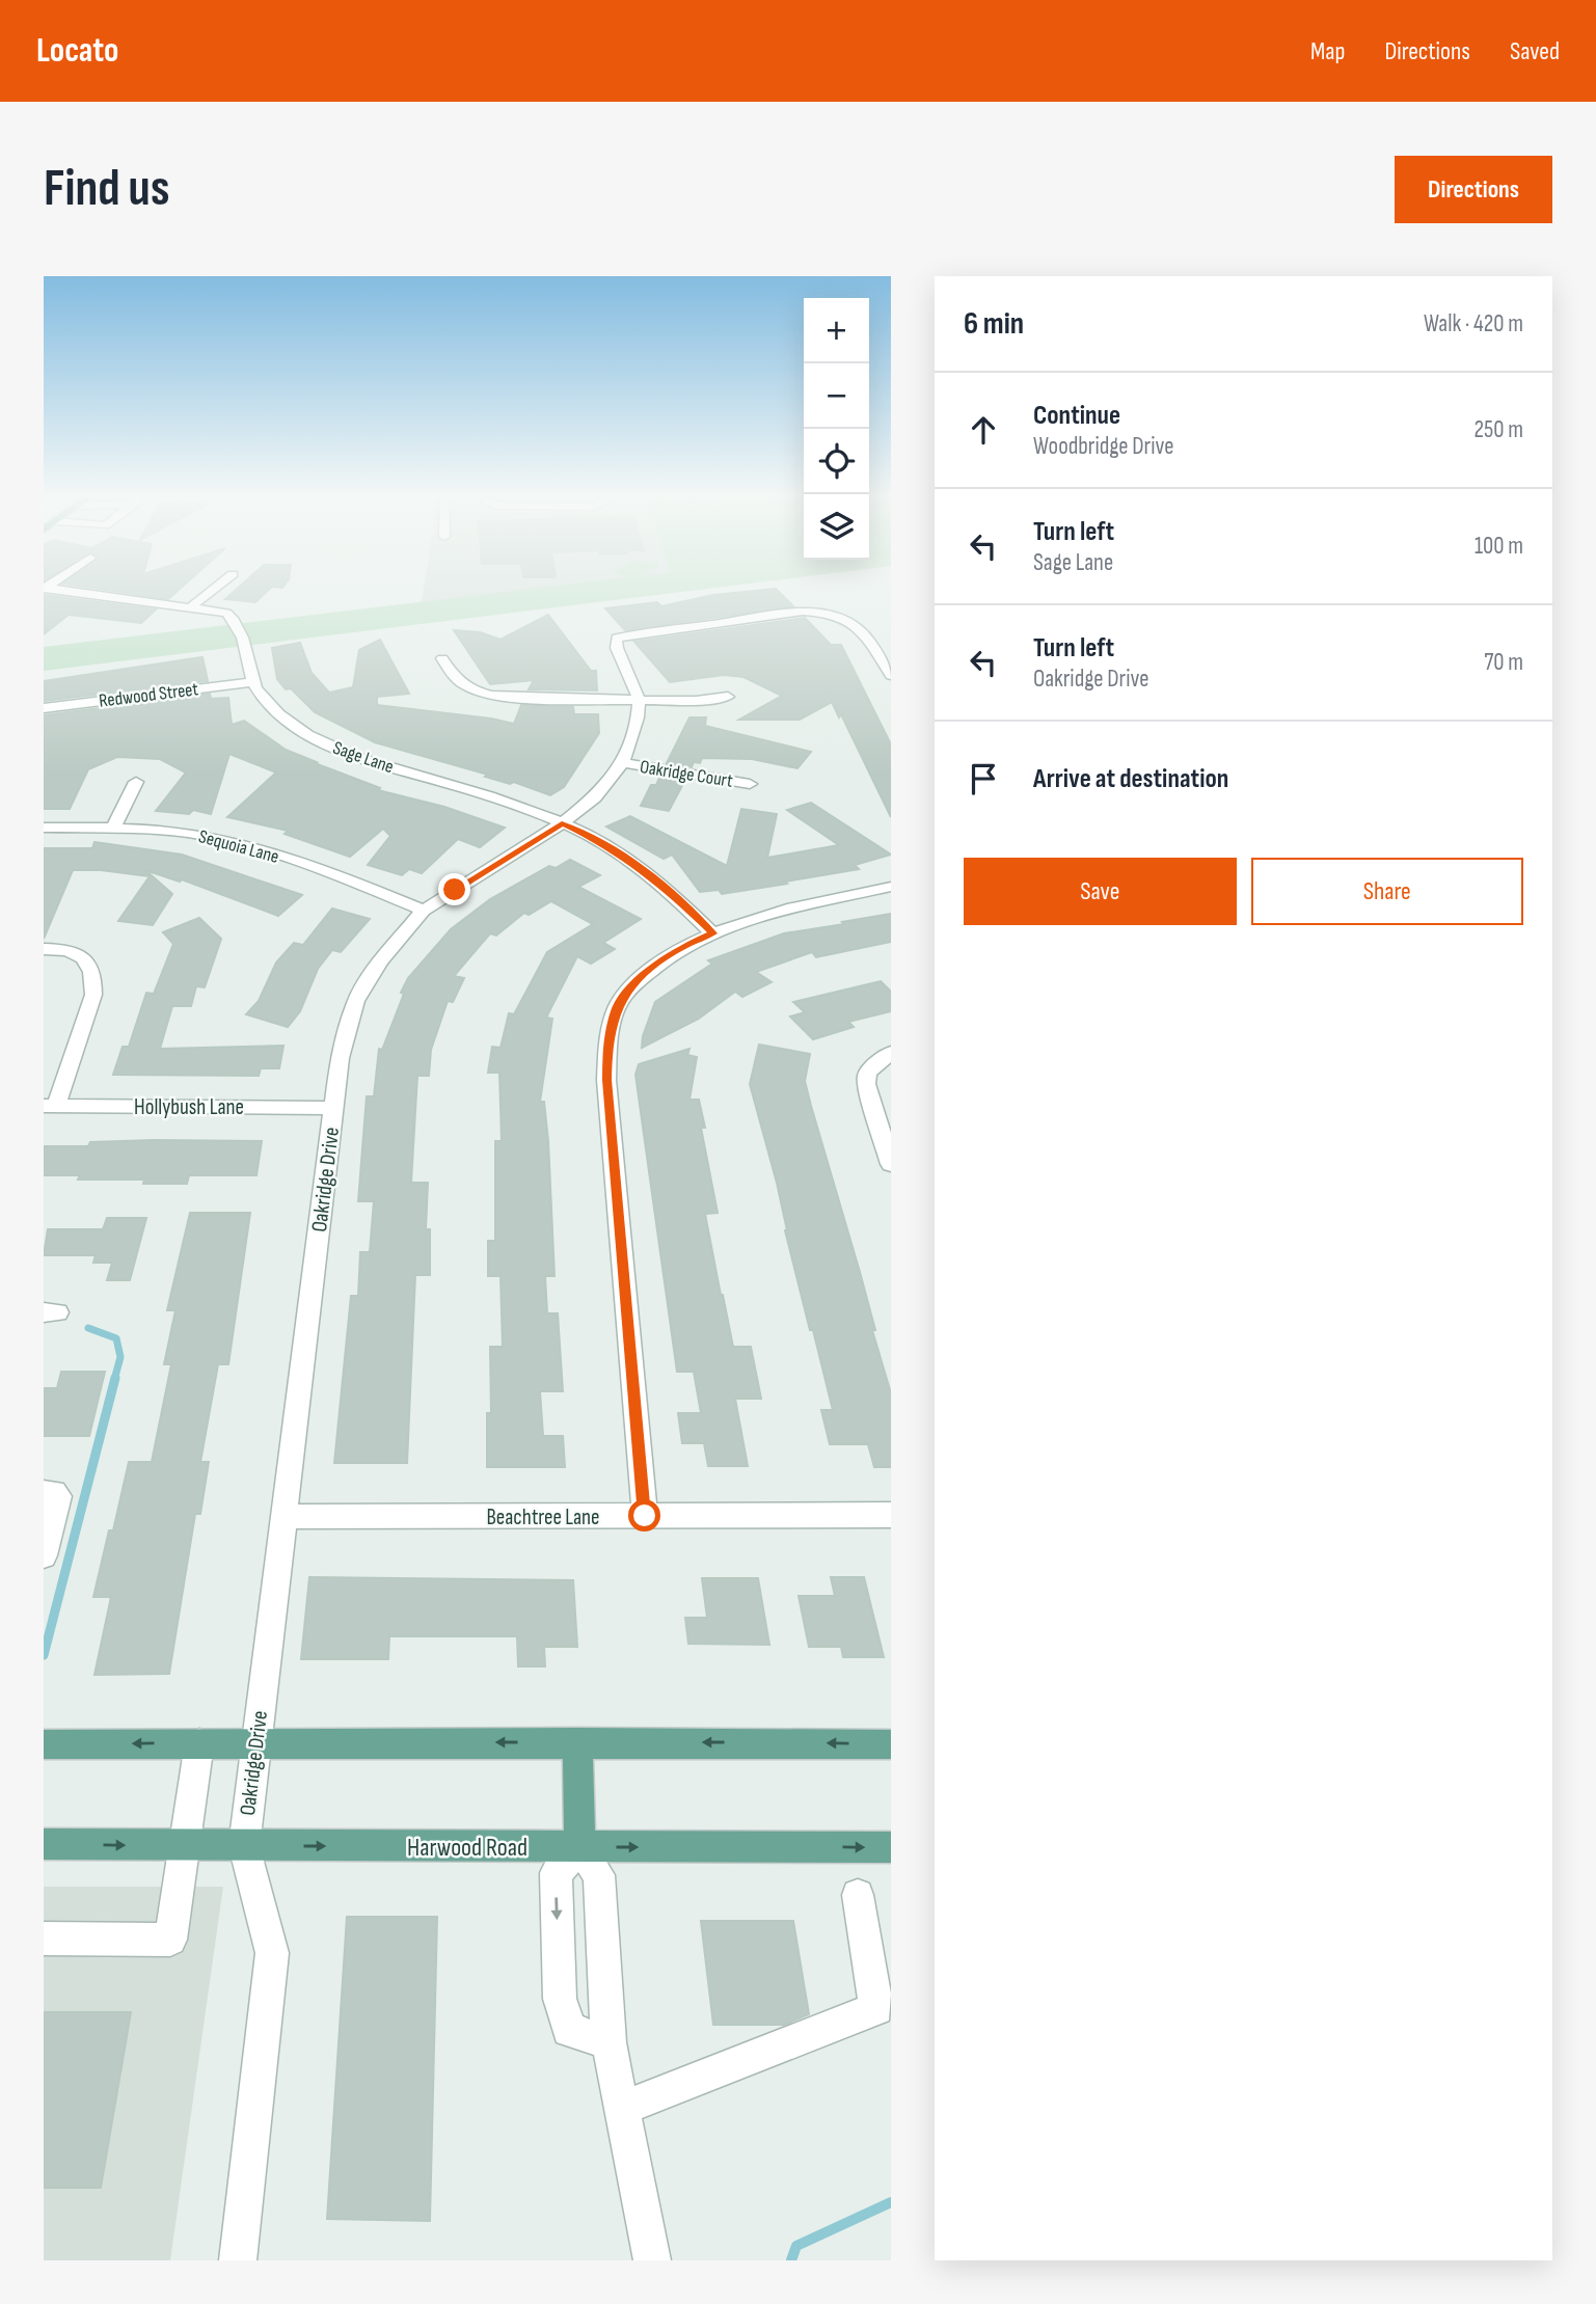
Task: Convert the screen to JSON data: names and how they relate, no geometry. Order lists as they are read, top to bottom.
{
  "streets": {
    "main road": ["Harwood Road"],
    "street": [
      "Redwood Street",
      "Sage Lane",
      "Oakridge Court",
      "Sequoia Lane",
      "Hollybush Lane",
      "Oakridge Drive",
      "Beachtree Lane"
    ]
  },
  "crossings": [
    ["Redwood Street", "Sage Lane"],
    ["Sage Lane", "Oakridge Drive"],
    ["Oakridge Court", "Oakridge Drive"],
    ["Sequoia Lane", "Oakridge Drive"],
    ["Hollybush Lane", "Oakridge Drive"],
    ["Oakridge Drive", "Beachtree Lane"],
    ["Oakridge Drive", "Harwood Road"]
  ],
  "page": {
    "header": "Locato",
    "nav": ["Map", "Directions", "Saved"],
    "buttons": [
      "Directions",
      ["Save", "Share"]
    ],
    "title": "Find us",
    "heading": ["6 min", "Walk · 420 m"],
    "map_buttons": ["+", "−"],
    "list": [
      ["Continue", "Woodbridge Drive", "250 m"],
      ["Turn left", "Sage Lane", "100 m"],
      ["Turn left", "Oakridge Drive", "70 m"],
      "Arrive at destination"
    ]
  }
}
